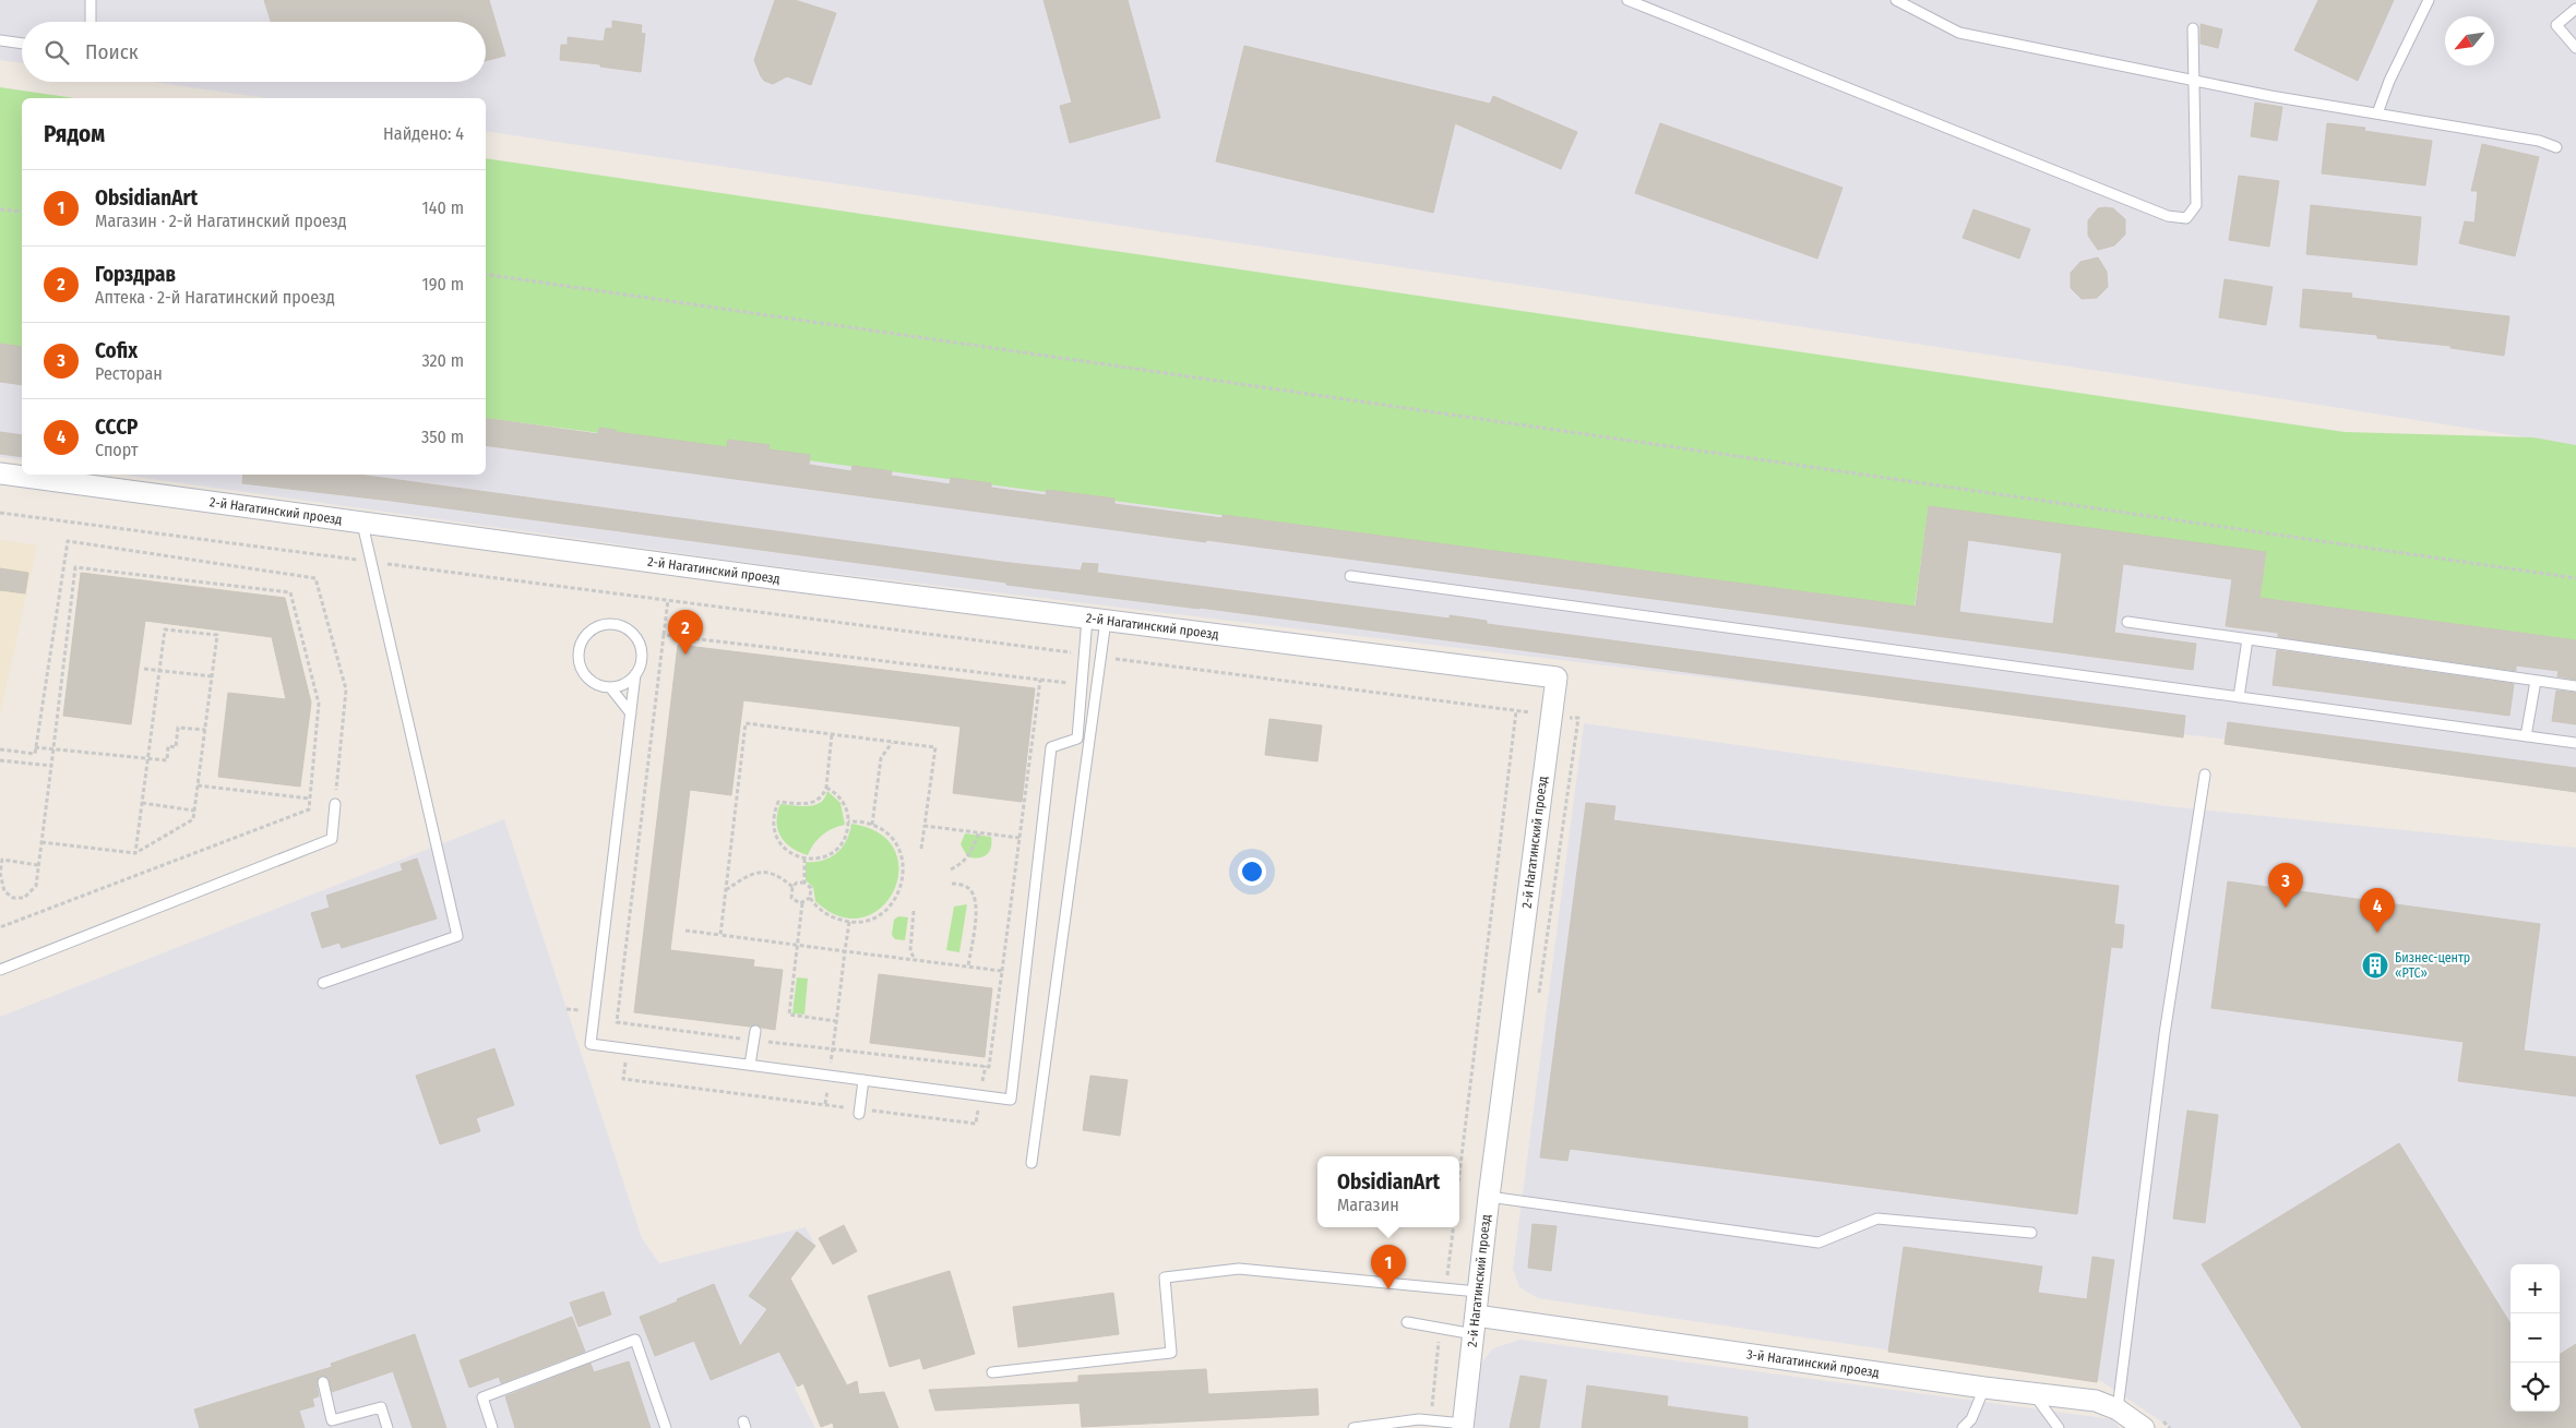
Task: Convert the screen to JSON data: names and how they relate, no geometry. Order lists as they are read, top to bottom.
{
  "streets": {
    "street": ["2-й Нагатинский проезд", "3-й Нагатинский проезд"]
  },
  "crossings": [
    ["2-й Нагатинский проезд", "3-й Нагатинский проезд"]
  ],
  "places": {
    "building": ["Бизнес-центр «РТС»"]
  },
  "north": "bottom left",
  "page": {
    "search": "Поиск",
    "heading": ["Рядом", "Найдено: 4"],
    "list": [
      {
        "mark": "1",
        "name": "ObsidianArt",
        "note": "Магазин · 2-й Нагатинский проезд",
        "value": "140 m"
      },
      {
        "mark": "2",
        "name": "Горздрав",
        "note": "Аптека · 2-й Нагатинский проезд",
        "value": "190 m"
      },
      {
        "mark": "3",
        "name": "Cofix",
        "note": "Ресторан",
        "value": "320 m"
      },
      {
        "mark": "4",
        "name": "СССР",
        "note": "Спорт",
        "value": "350 m"
      }
    ],
    "pins": [
      "2",
      "3",
      "4",
      "1"
    ],
    "popup": ["ObsidianArt", "Магазин"],
    "map_buttons": ["+", "−"]
  }
}
